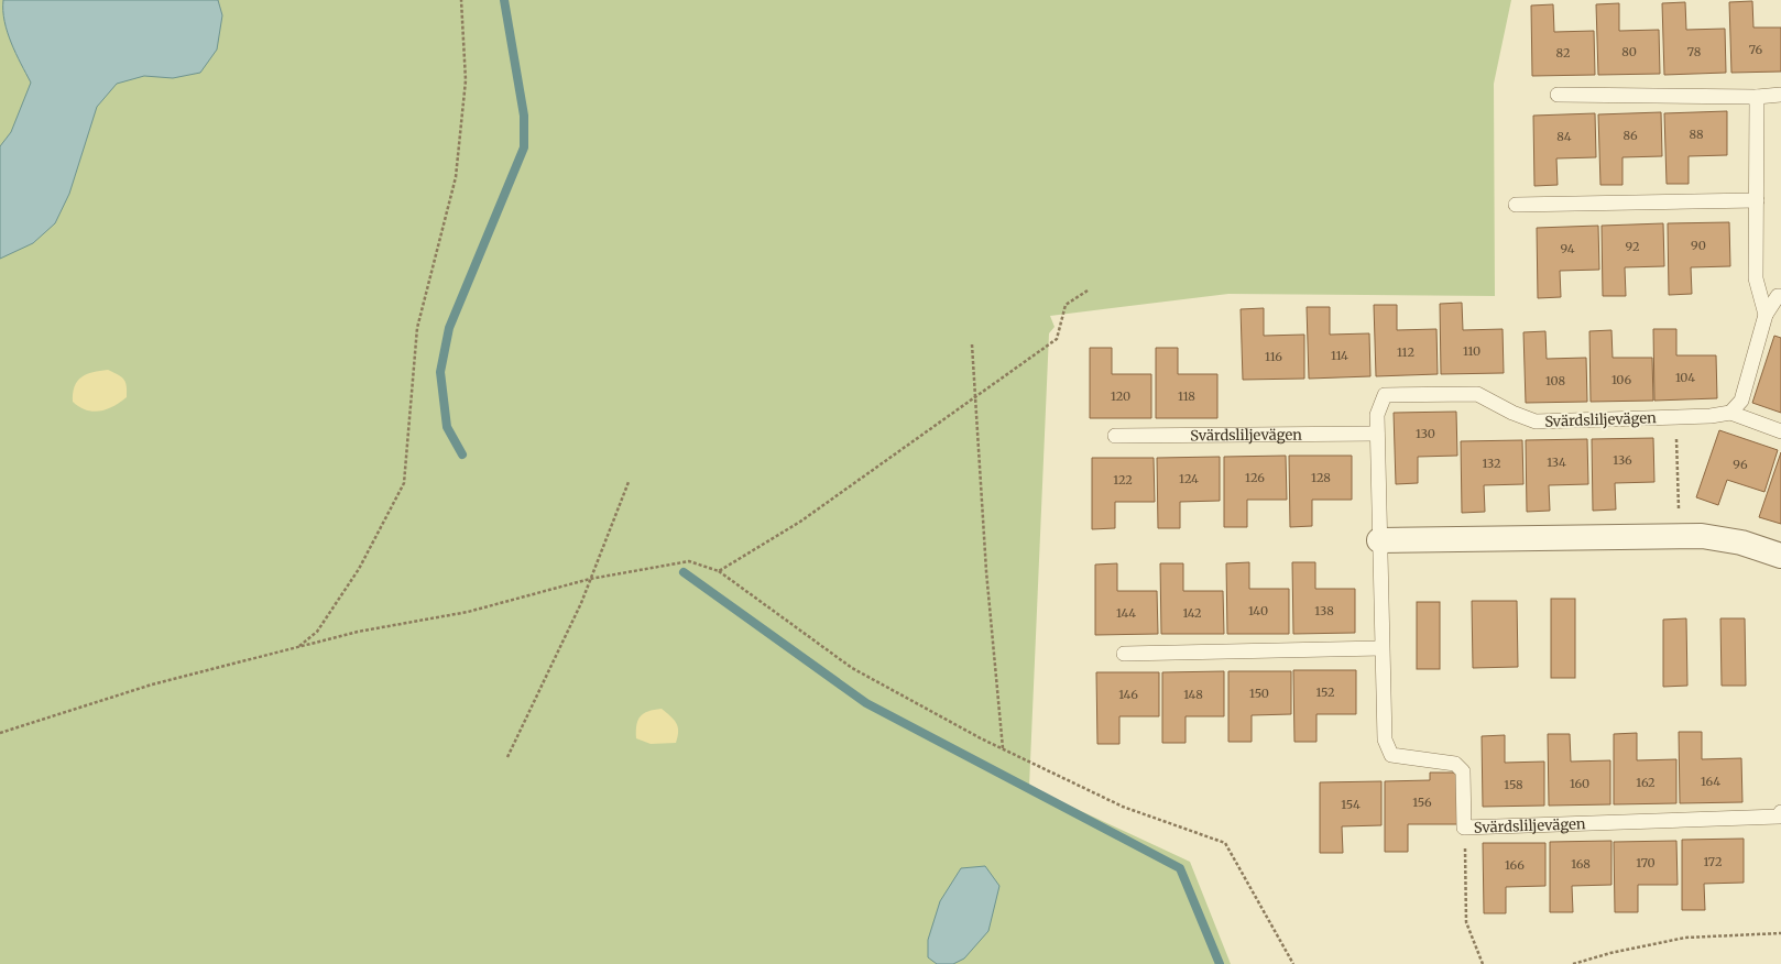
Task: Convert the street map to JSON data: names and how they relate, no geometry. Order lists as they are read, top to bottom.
{
  "streets": {
    "lane": ["Svärdsliljevägen"]
  },
  "house_numbers": [
    "76",
    "80",
    "78",
    "82",
    "88",
    "86",
    "84",
    "90",
    "92",
    "94",
    "110",
    "112",
    "114",
    "116",
    "104",
    "106",
    "108",
    "120",
    "118",
    "130",
    "136",
    "134",
    "132",
    "96",
    "126",
    "128",
    "124",
    "122",
    "140",
    "138",
    "144",
    "142",
    "152",
    "150",
    "146",
    "148",
    "164",
    "162",
    "160",
    "158",
    "156",
    "154",
    "172",
    "170",
    "168",
    "166"
  ]
}
